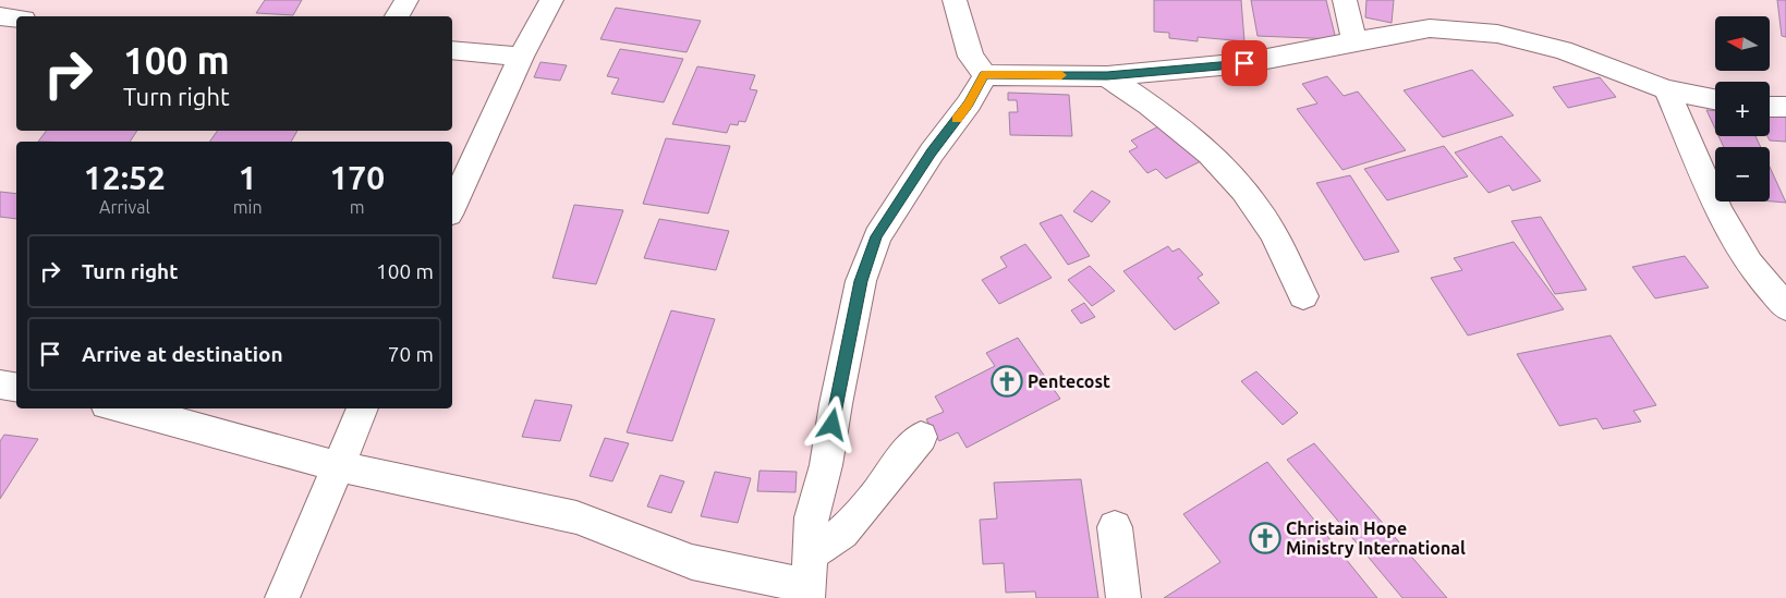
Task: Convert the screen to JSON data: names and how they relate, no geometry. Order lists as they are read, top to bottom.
{
  "places": {
    "church": ["Pentecost", "Christain Hope Ministry International"]
  },
  "north": "left",
  "page": {
    "map_buttons": ["+", "−"],
    "turn": ["100 m", "Turn right"],
    "eta": [
      "12:52",
      "Arrival",
      "1",
      "min",
      "170",
      "m"
    ],
    "list": [
      {
        "name": "Turn right",
        "value": "100 m"
      },
      {
        "name": "Arrive at destination",
        "value": "70 m"
      }
    ]
  }
}
